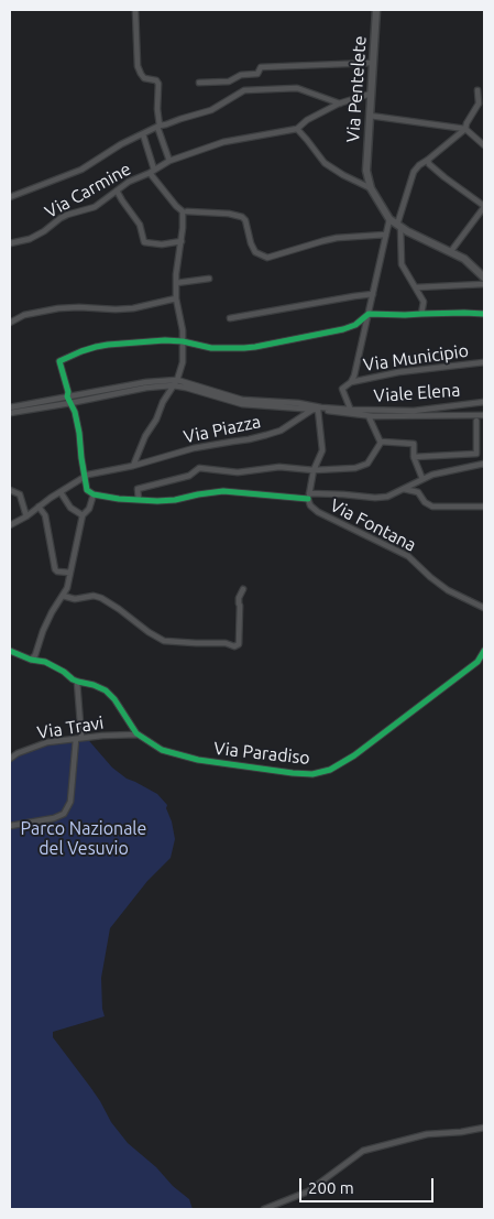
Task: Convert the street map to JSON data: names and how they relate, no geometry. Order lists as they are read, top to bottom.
{
  "streets": {
    "main road": ["Via Pentelete"],
    "street": [
      "Via Carmine",
      "Via Municipio",
      "Viale Elena",
      "Via Piazza",
      "Via Fontana",
      "Via Travi",
      "Via Paradiso"
    ]
  },
  "crossings": [
    ["Via Travi", "Via Paradiso"]
  ],
  "parks": ["Parco Nazionale del Vesuvio"],
  "scale_bar": "200 m"
}
